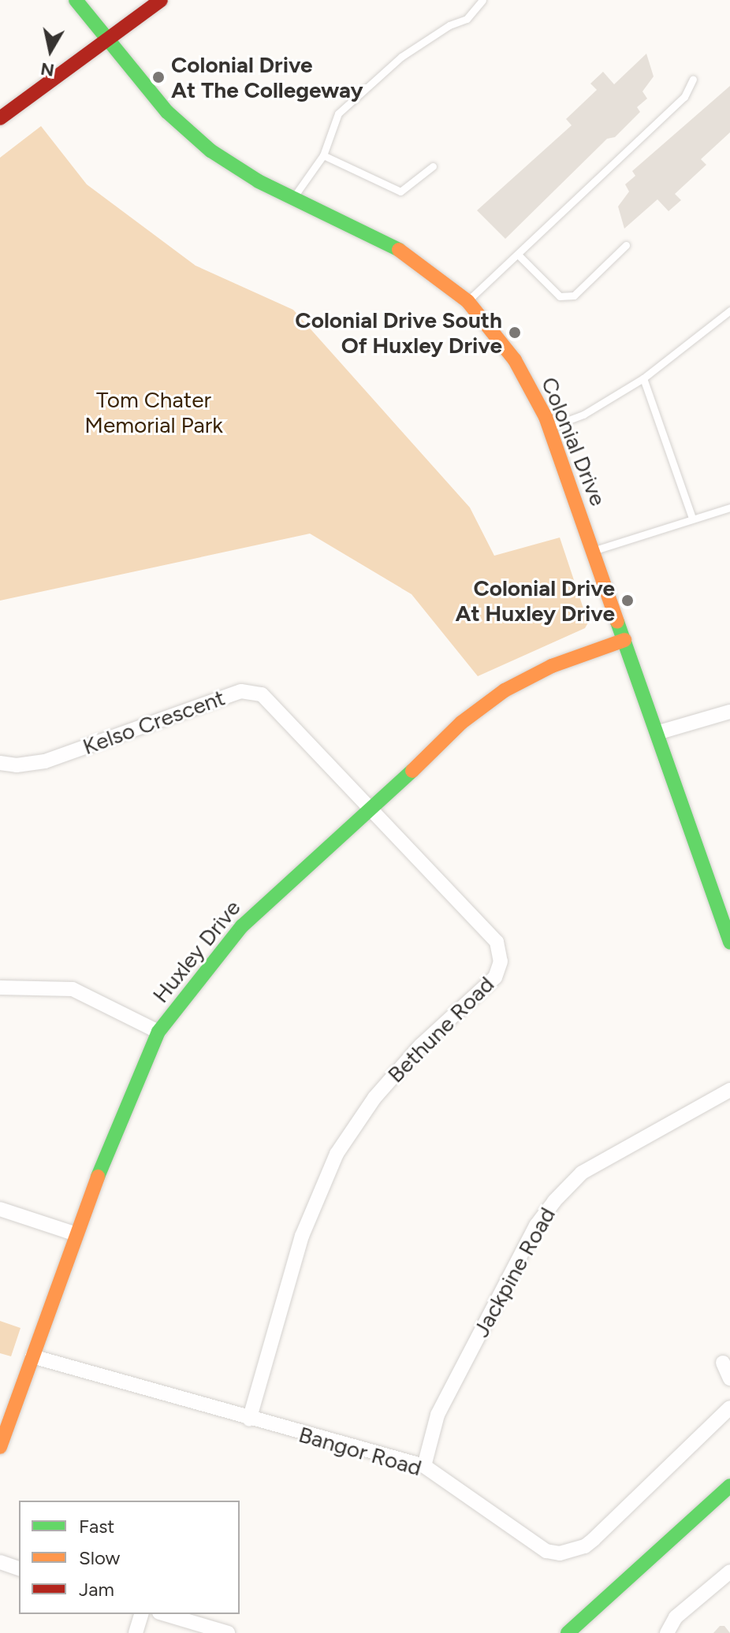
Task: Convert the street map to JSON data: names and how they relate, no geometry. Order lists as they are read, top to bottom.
{
  "streets": {
    "street": [
      "Colonial Drive",
      "Kelso Crescent",
      "Huxley Drive",
      "Bethune Road",
      "Jackpine Road",
      "Bangor Road"
    ]
  },
  "crossings": [
    ["Colonial Drive", "Huxley Drive"],
    ["Kelso Crescent", "Huxley Drive"],
    ["Kelso Crescent", "Bethune Road"],
    ["Huxley Drive", "Bethune Road"],
    ["Huxley Drive", "Bangor Road"],
    ["Bethune Road", "Bangor Road"],
    ["Jackpine Road", "Bangor Road"]
  ],
  "parks": ["Tom Chater Memorial Park"],
  "places": ["Colonial Drive At The Collegeway", "Colonial Drive South Of Huxley Drive", "Colonial Drive At Huxley Drive"],
  "legend": ["Fast", "Slow", "Jam"],
  "north": "bottom"
}
